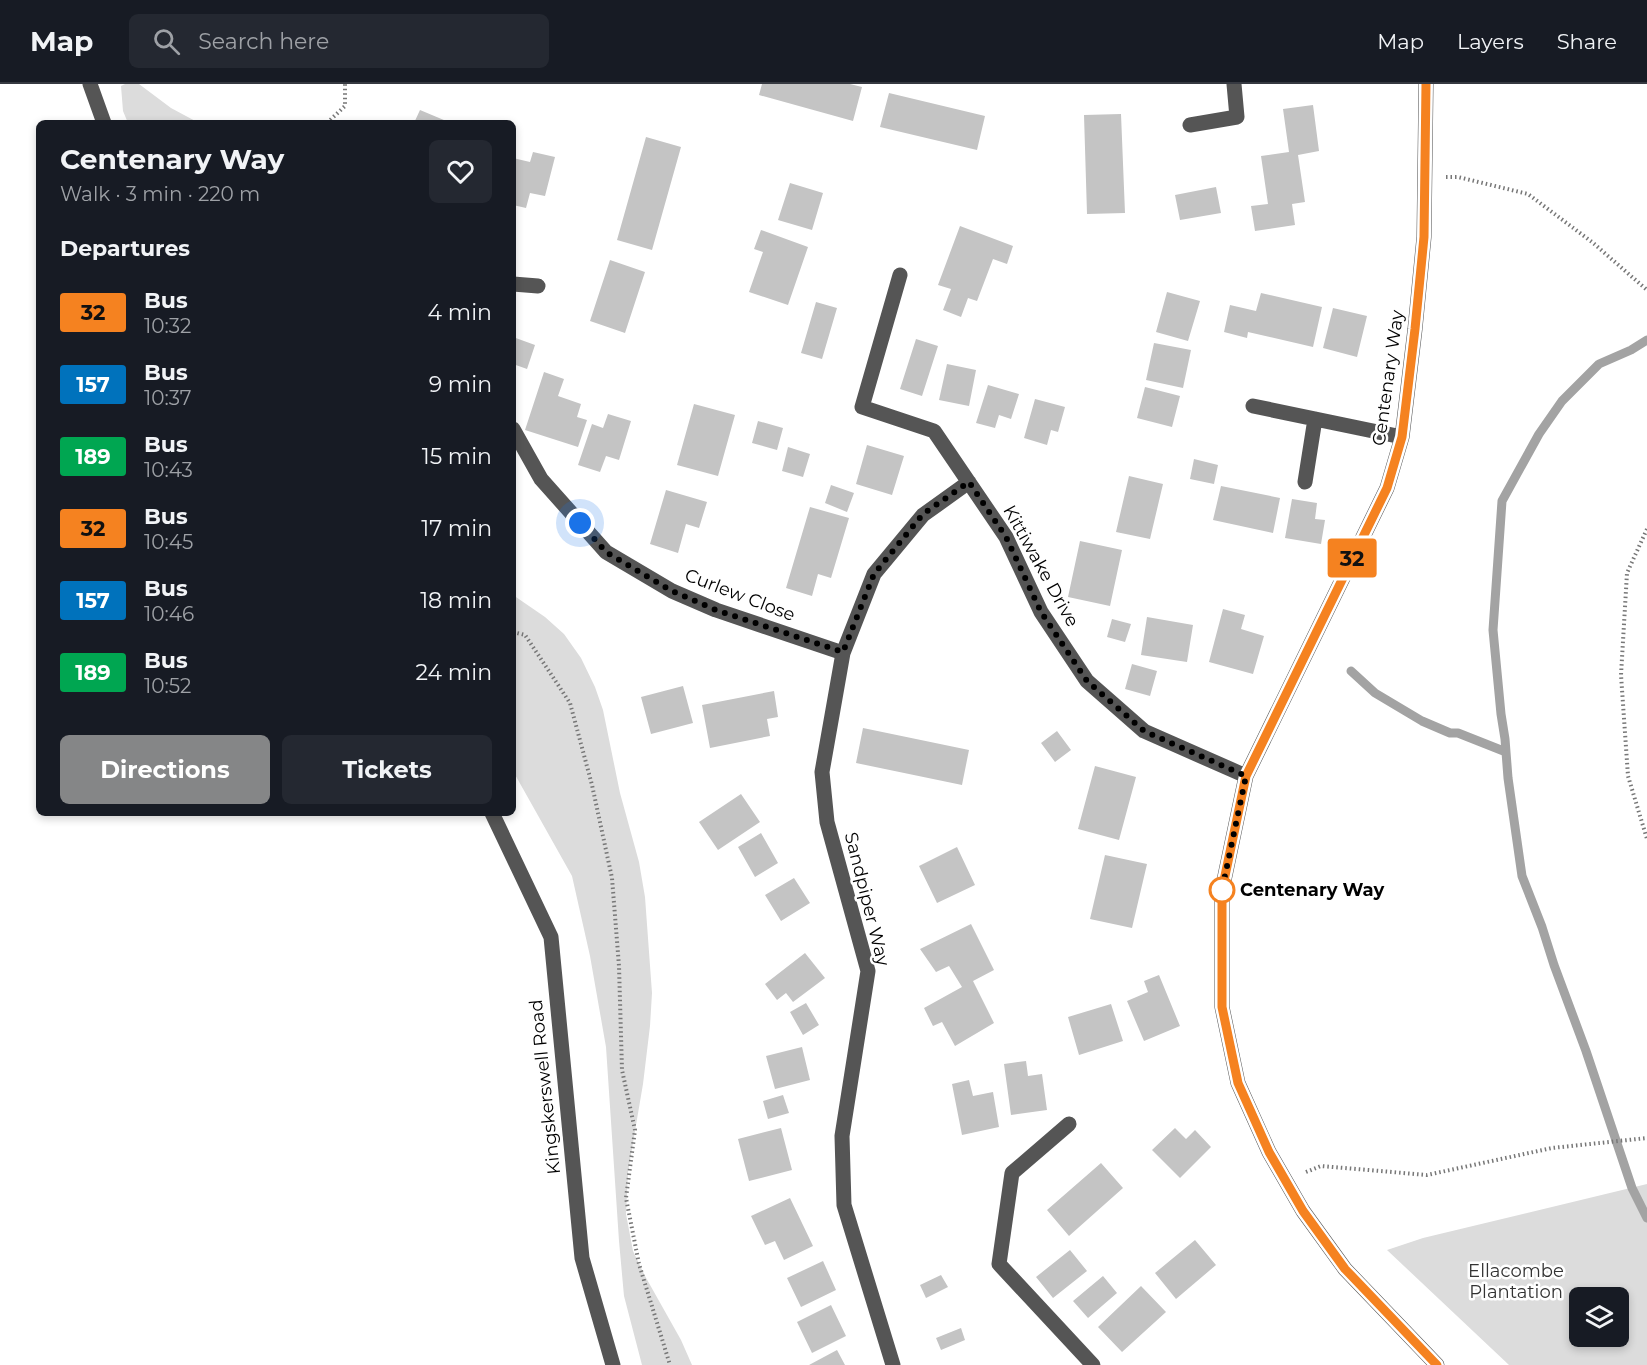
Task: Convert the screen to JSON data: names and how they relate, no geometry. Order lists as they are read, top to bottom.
{
  "streets": {
    "street": [
      "Centenary Way",
      "Kittiwake Drive",
      "Curlew Close",
      "Sandpiper Way",
      "Kingskerswell Road"
    ]
  },
  "crossings": [
    ["Centenary Way", "Kittiwake Drive"],
    ["Kittiwake Drive", "Sandpiper Way"],
    ["Curlew Close", "Sandpiper Way"]
  ],
  "parks": ["Ellacombe Plantation"],
  "places": ["Centenary Way"],
  "lines": ["bus line 32"],
  "page": {
    "header": "Map",
    "search": "Search here",
    "nav": ["Map", "Layers", "Share"],
    "on_map": "32",
    "heading": [
      ["Centenary Way", "Walk · 3 min · 220 m"],
      "Departures"
    ],
    "list": [
      {
        "mark": "32",
        "name": "Bus",
        "note": "10:32",
        "value": "4 min"
      },
      {
        "mark": "157",
        "name": "Bus",
        "note": "10:37",
        "value": "9 min"
      },
      {
        "mark": "189",
        "name": "Bus",
        "note": "10:43",
        "value": "15 min"
      },
      {
        "mark": "32",
        "name": "Bus",
        "note": "10:45",
        "value": "17 min"
      },
      {
        "mark": "157",
        "name": "Bus",
        "note": "10:46",
        "value": "18 min"
      },
      {
        "mark": "189",
        "name": "Bus",
        "note": "10:52",
        "value": "24 min"
      }
    ],
    "buttons": ["Directions", "Tickets"]
  }
}
